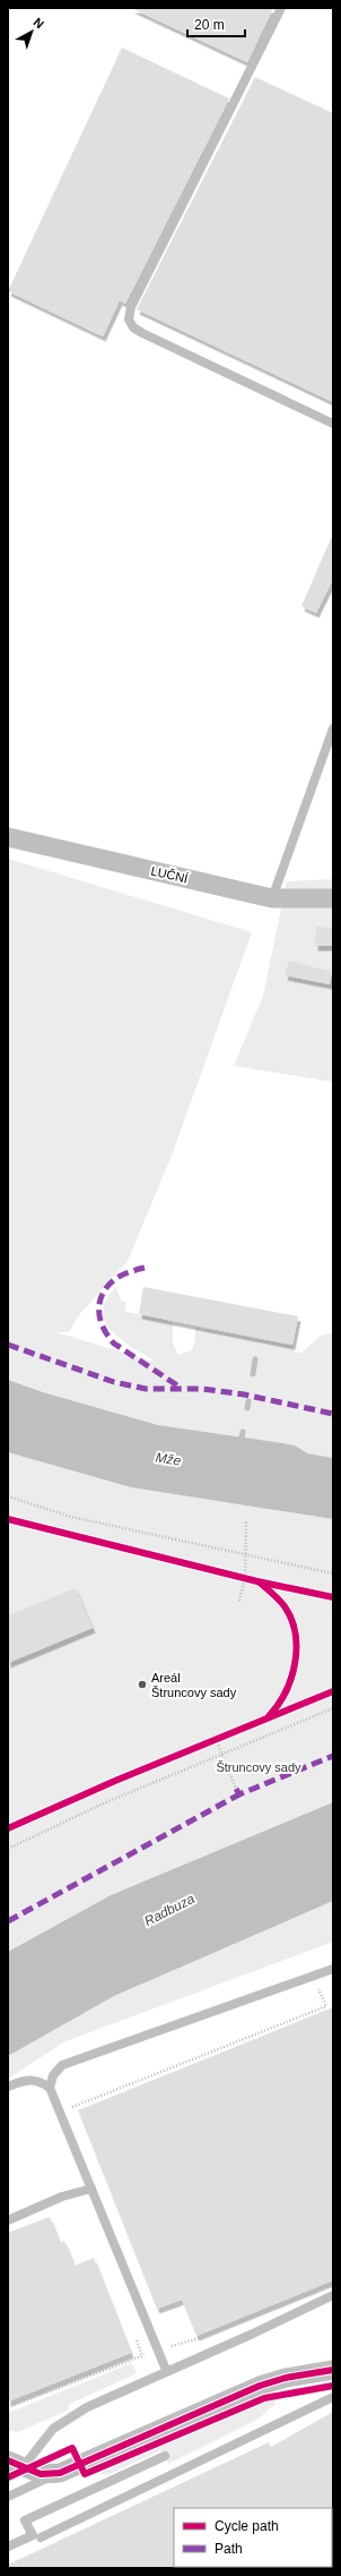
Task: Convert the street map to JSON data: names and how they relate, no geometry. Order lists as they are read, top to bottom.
{
  "streets": {
    "street": ["LUČNÍ"]
  },
  "water": ["Mže", "Radbuza"],
  "parks": ["Štruncovy sady"],
  "places": ["Areál Štruncovy sady"],
  "legend": ["Cycle path", "Path"],
  "scale_bar": "20 m",
  "north": "top right"
}
